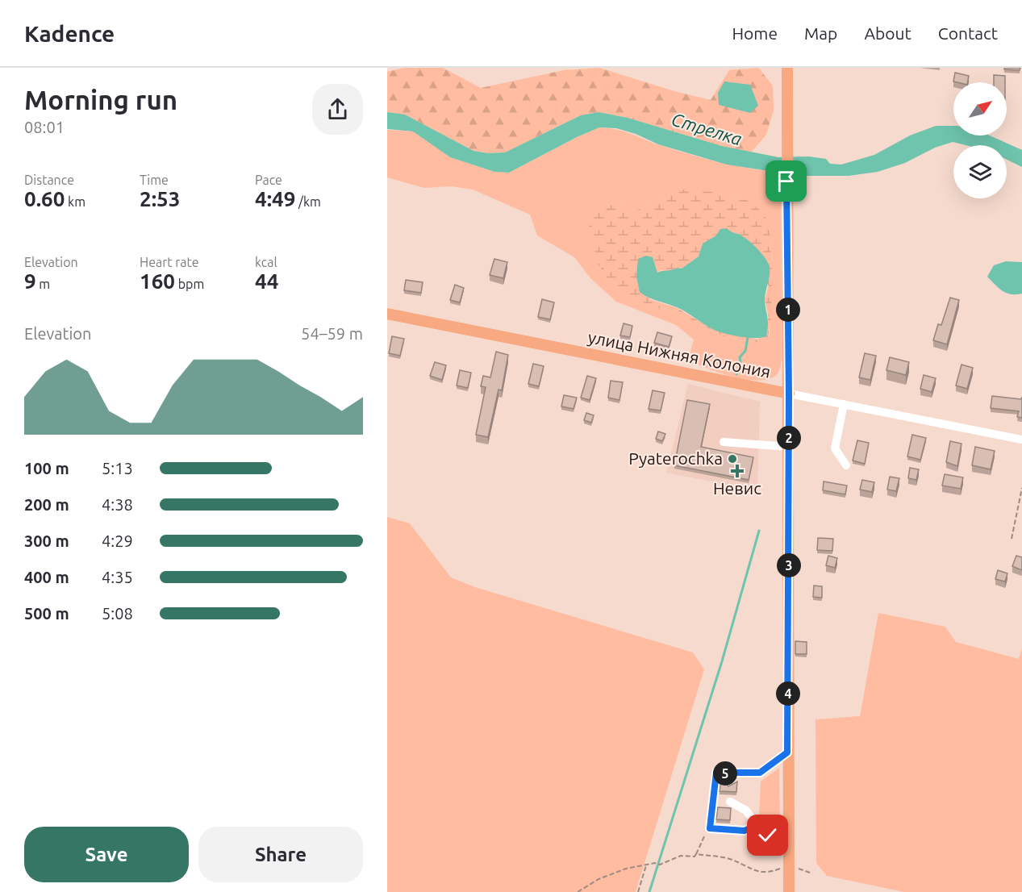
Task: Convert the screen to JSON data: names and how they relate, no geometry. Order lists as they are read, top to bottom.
{
  "streets": {
    "main road": ["улица Нижняя Колония"]
  },
  "water": ["Стрелка"],
  "places": {
    "other": ["Pyaterochka"],
    "health": ["Невис"]
  },
  "north": "top right",
  "page": {
    "header": "Kadence",
    "nav": [
      "Home",
      "Map",
      "About",
      "Contact"
    ],
    "heading": ["Morning run", "08:01"],
    "stats": [
      ["Distance", "0.60 km"],
      ["Time", "2:53"],
      ["Pace", "4:49 /km"],
      ["Elevation", "9 m"],
      ["Heart rate", "160 bpm"],
      ["kcal", "44"]
    ],
    "pins": [
      "1",
      "2",
      "3",
      "4",
      "5"
    ],
    "chart": ["Elevation", "54–59 m"],
    "list": [
      {
        "name": "100 m",
        "note": "5:13"
      },
      {
        "name": "200 m",
        "note": "4:38"
      },
      {
        "name": "300 m",
        "note": "4:29"
      },
      {
        "name": "400 m",
        "note": "4:35"
      },
      {
        "name": "500 m",
        "note": "5:08"
      }
    ],
    "buttons": ["Save", "Share"]
  }
}
